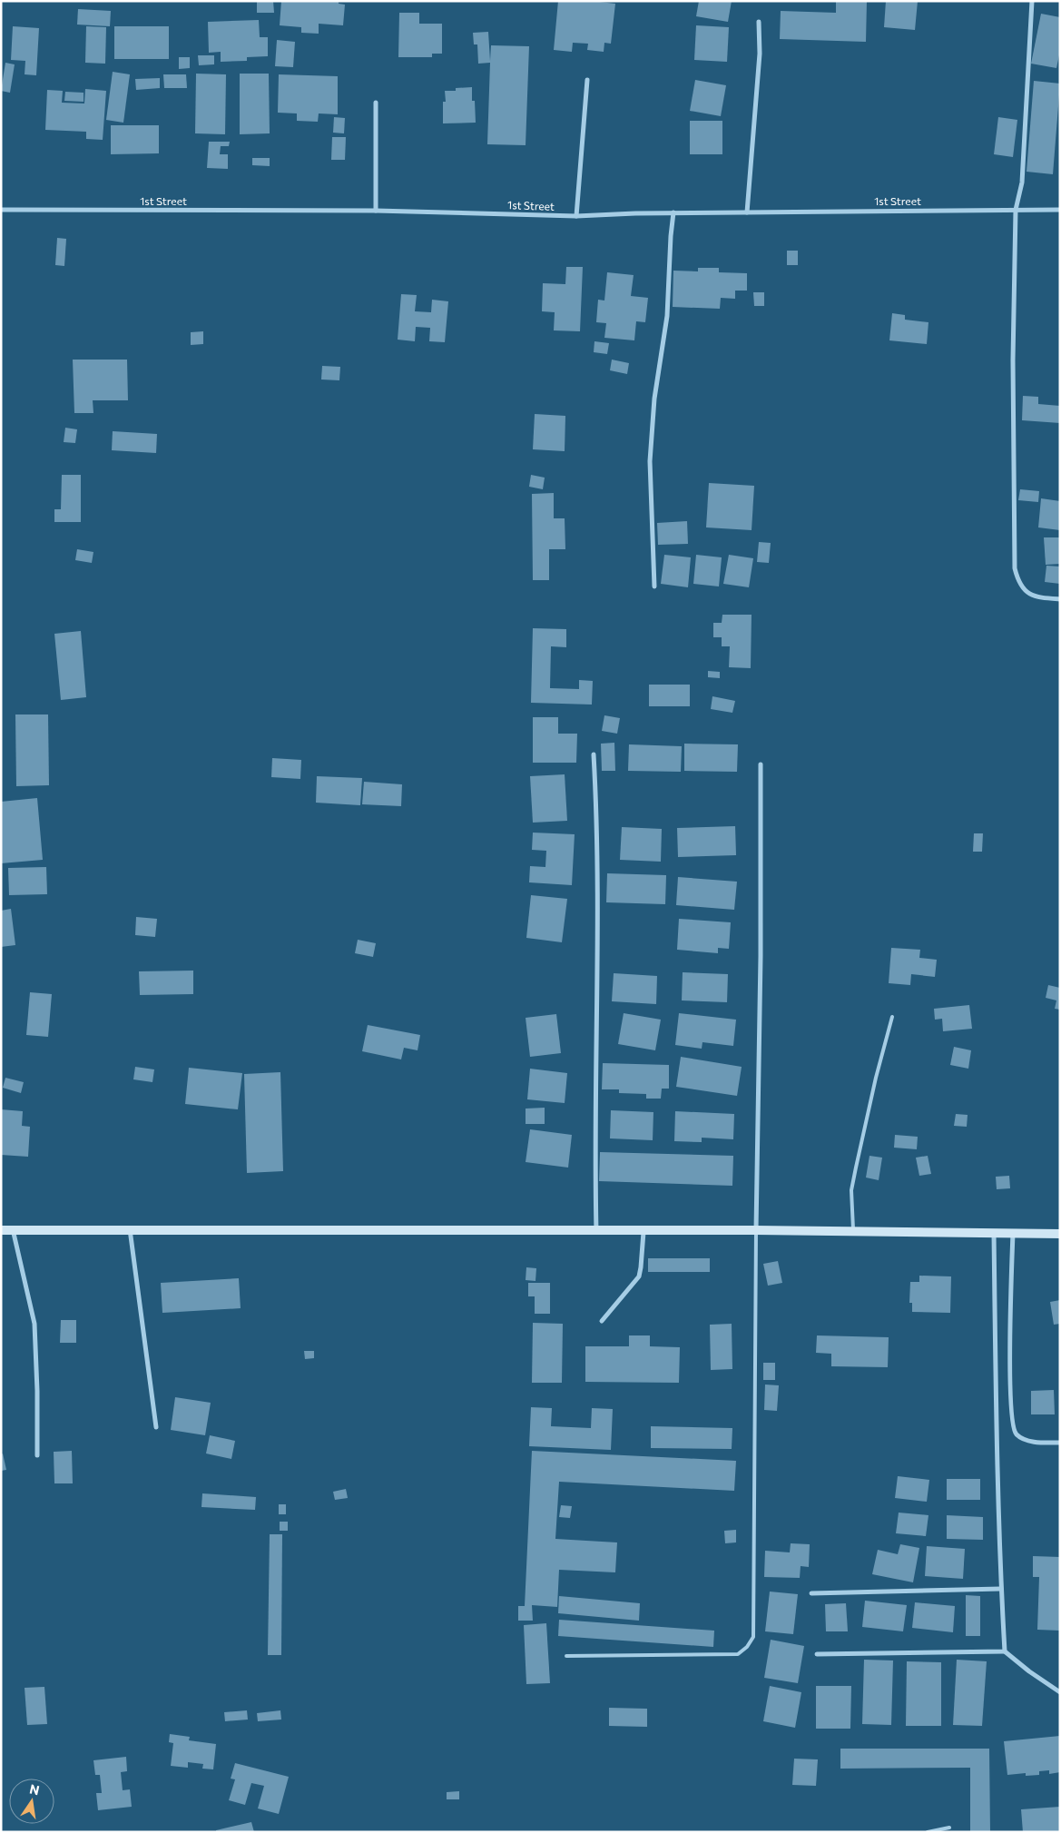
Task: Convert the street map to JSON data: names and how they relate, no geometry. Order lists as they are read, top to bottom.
{
  "streets": {
    "street": ["1st Street"]
  },
  "north": "top"
}
